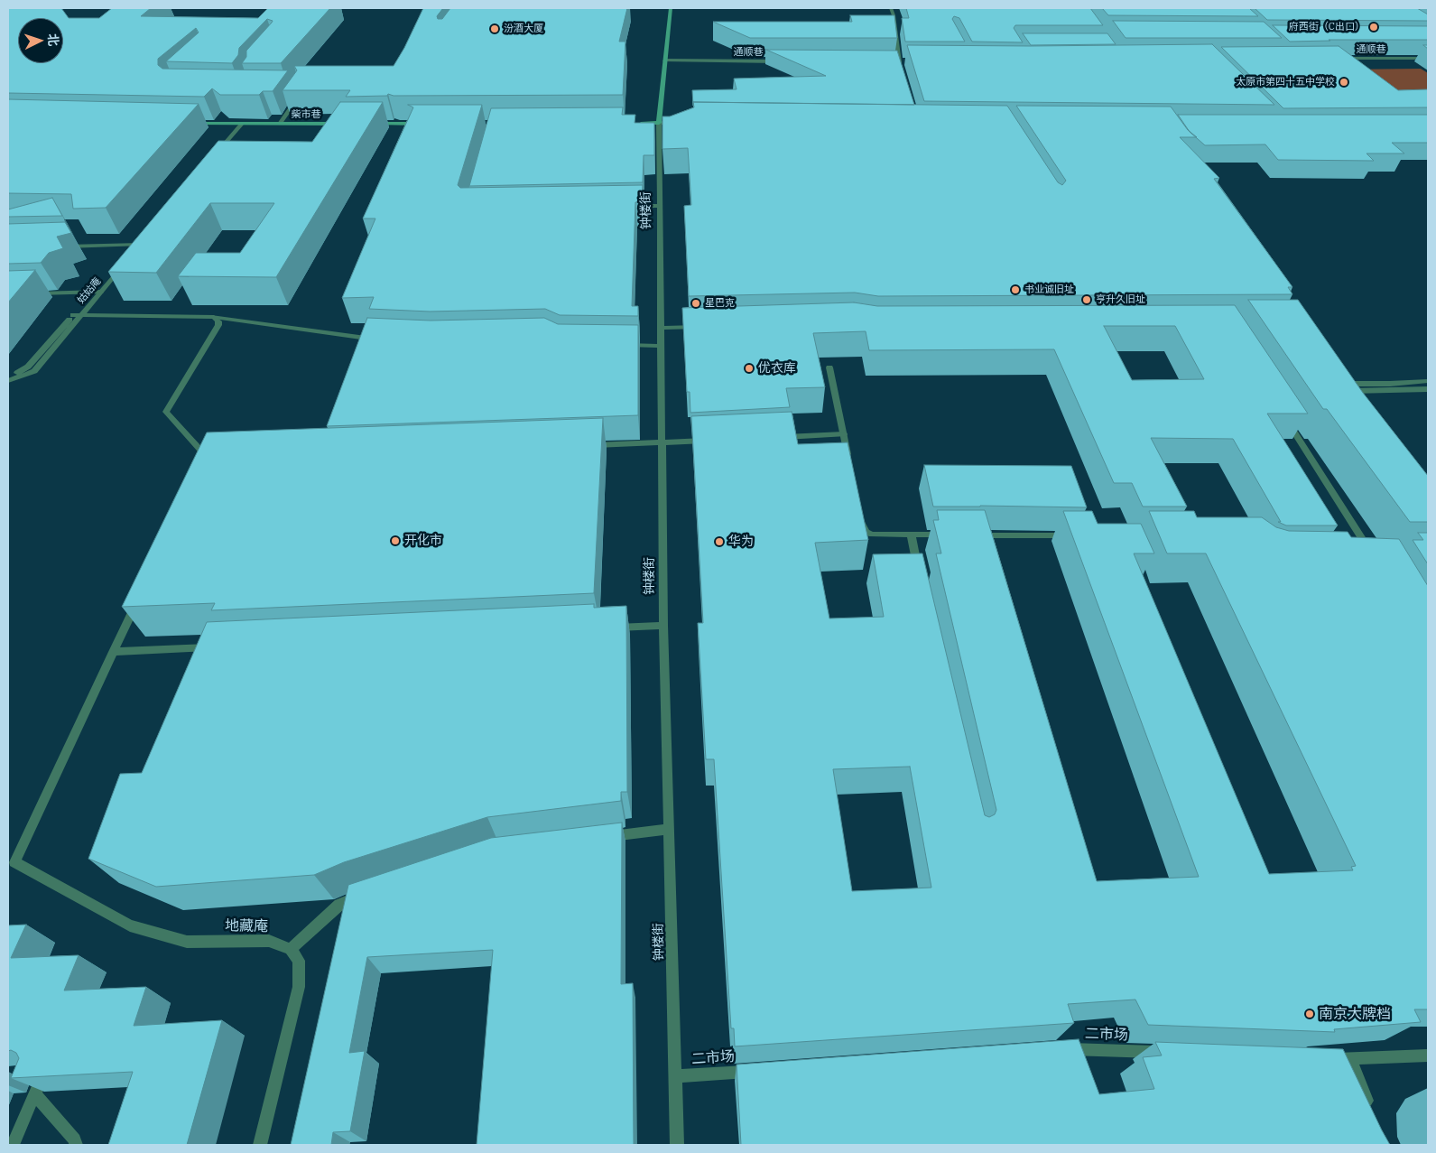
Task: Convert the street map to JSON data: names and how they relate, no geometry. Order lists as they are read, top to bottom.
{
  "streets": {
    "street": [
      "通顺巷",
      "柴市巷",
      "钟楼街",
      "姑姑庵",
      "地藏庵",
      "二市场"
    ]
  },
  "crossings": [
    ["通顺巷", "钟楼街"],
    ["钟楼街", "二市场"]
  ],
  "places": [
    "府西街（C出口）",
    "汾酒大厦",
    "太原市第四十五中学校",
    "书业诚旧址",
    "亨升久旧址",
    "星巴克",
    "优衣库",
    "开化市",
    "华为",
    "南京大牌档"
  ],
  "north": "right"
}
